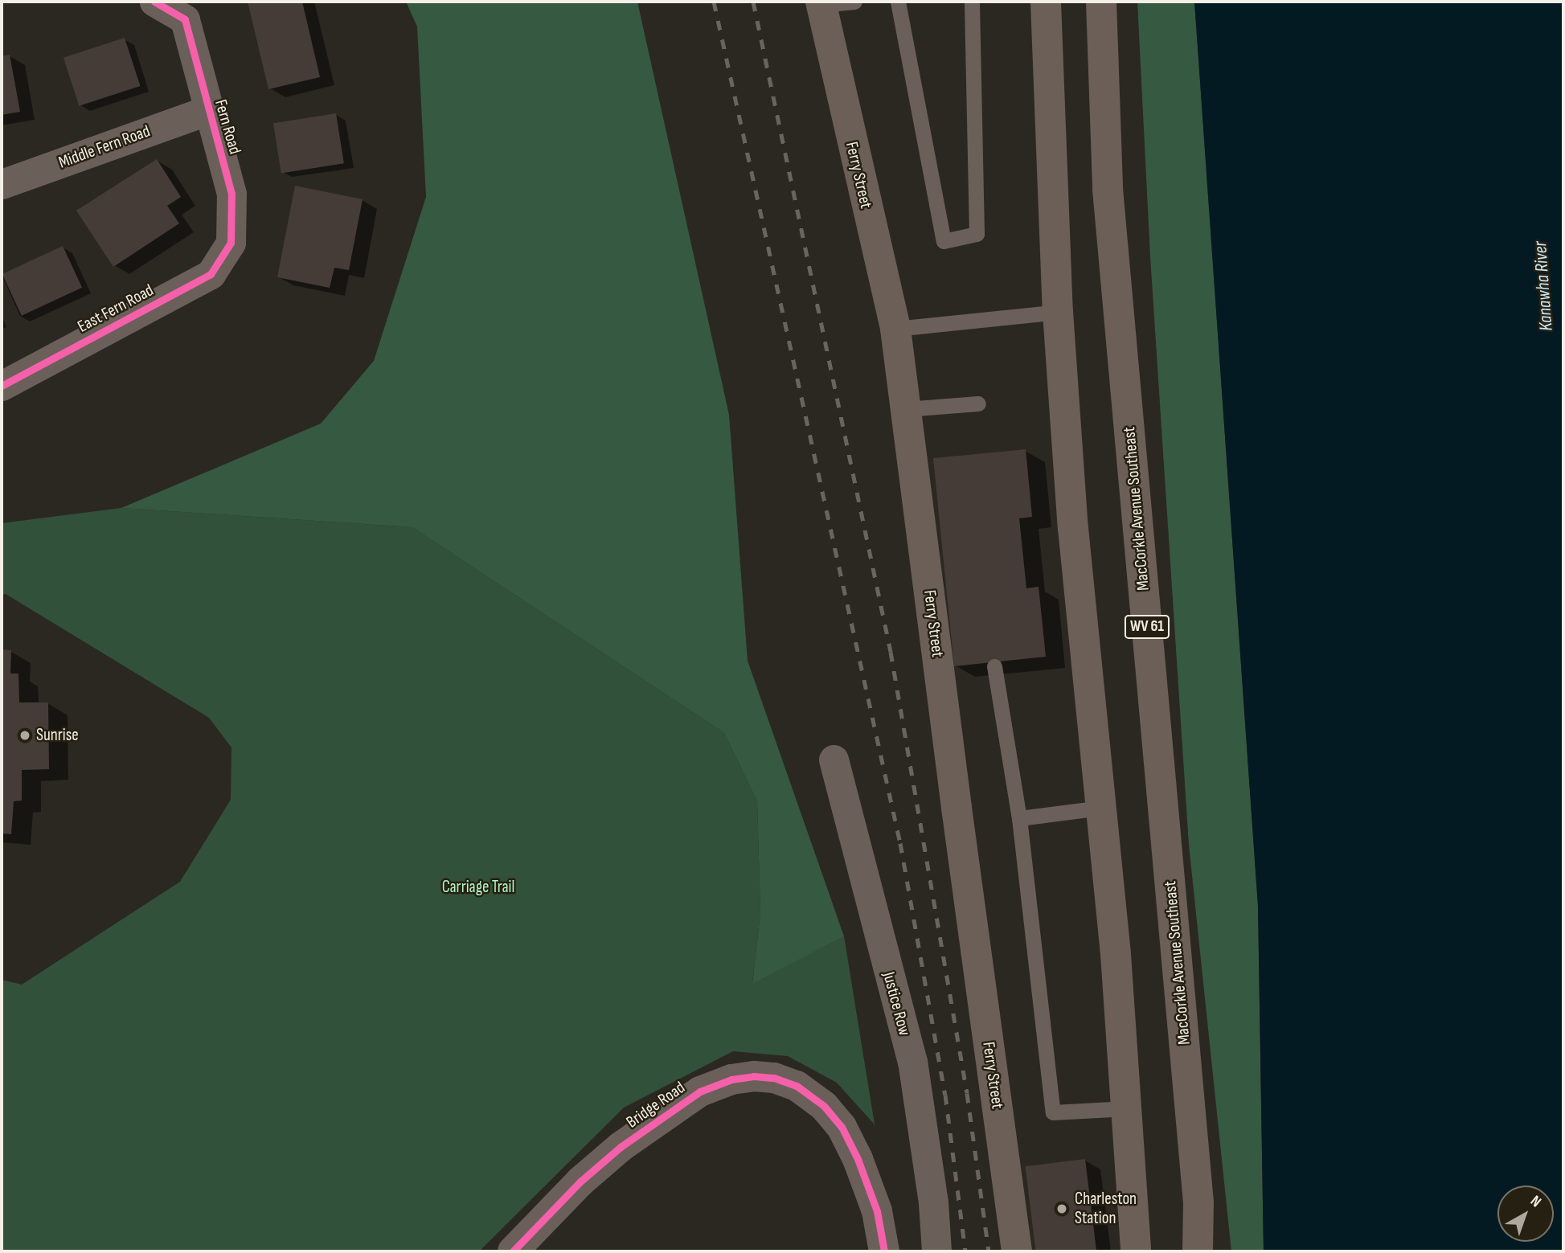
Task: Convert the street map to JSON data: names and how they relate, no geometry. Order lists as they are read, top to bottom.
{
  "streets": {
    "main road": ["Ferry Street", "MacCorkle Avenue Southeast", "WV 61"],
    "street": [
      "Fern Road",
      "Middle Fern Road",
      "East Fern Road",
      "Justice Row",
      "Bridge Road"
    ]
  },
  "crossings": [
    ["Fern Road", "Middle Fern Road"],
    ["Fern Road", "East Fern Road"]
  ],
  "water": ["Kanawha River"],
  "parks": ["Carriage Trail"],
  "places": ["Sunrise", "Charleston Station"],
  "north": "top right"
}
